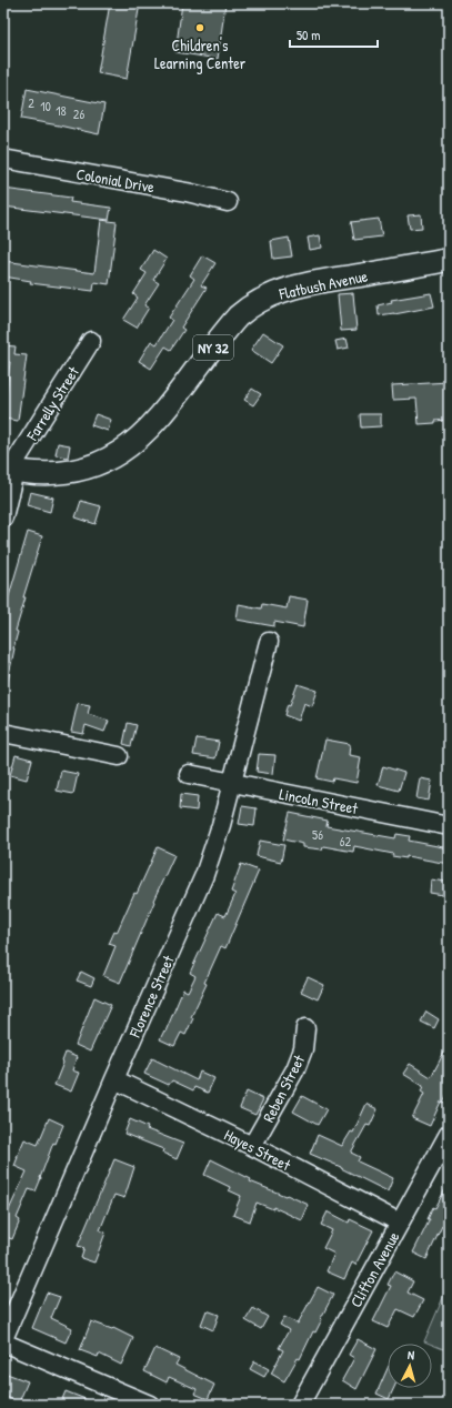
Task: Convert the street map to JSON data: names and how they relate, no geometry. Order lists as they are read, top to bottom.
{
  "streets": {
    "main road": ["Flatbush Avenue", "NY 32"],
    "street": [
      "Colonial Drive",
      "Farrelly Street",
      "Lincoln Street",
      "Florence Street",
      "Reben Street",
      "Hayes Street",
      "Clifton Avenue"
    ]
  },
  "crossings": [
    ["Flatbush Avenue", "Farrelly Street"],
    ["Lincoln Street", "Florence Street"],
    ["Florence Street", "Hayes Street"],
    ["Reben Street", "Hayes Street"],
    ["Hayes Street", "Clifton Avenue"]
  ],
  "places": ["Children's Learning Center"],
  "house_numbers": [
    "2",
    "10",
    "18",
    "26",
    "56",
    "62"
  ],
  "scale_bar": "50 m",
  "north": "top"
}
